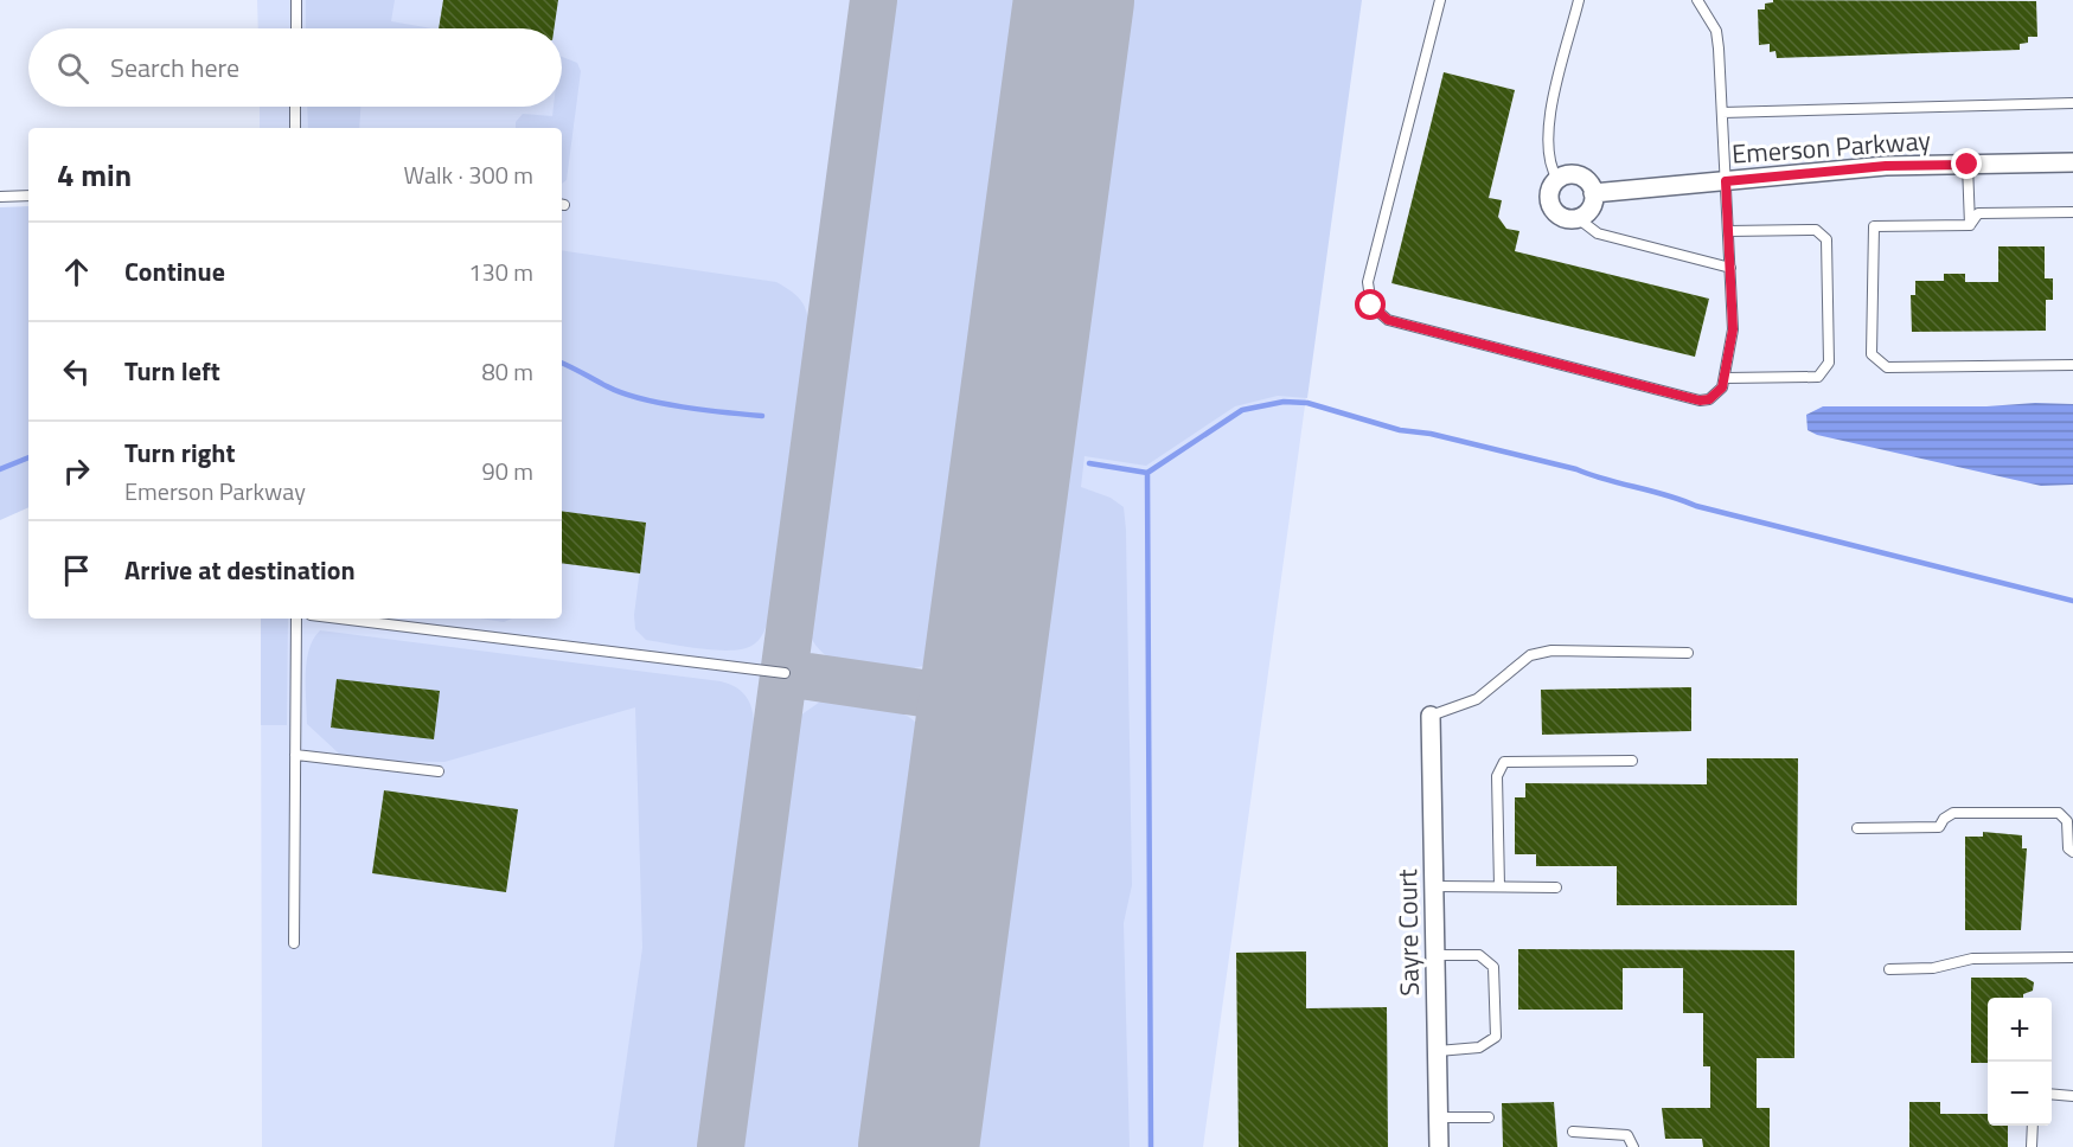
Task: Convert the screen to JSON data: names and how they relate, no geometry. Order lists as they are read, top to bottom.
{
  "streets": {
    "street": ["Emerson Parkway", "Sayre Court"]
  },
  "page": {
    "search": "Search here",
    "heading": ["4 min", "Walk · 300 m"],
    "list": [
      ["Continue", "130 m"],
      ["Turn left", "80 m"],
      ["Turn right", "Emerson Parkway", "90 m"],
      "Arrive at destination"
    ],
    "map_buttons": ["+", "−"]
  }
}
